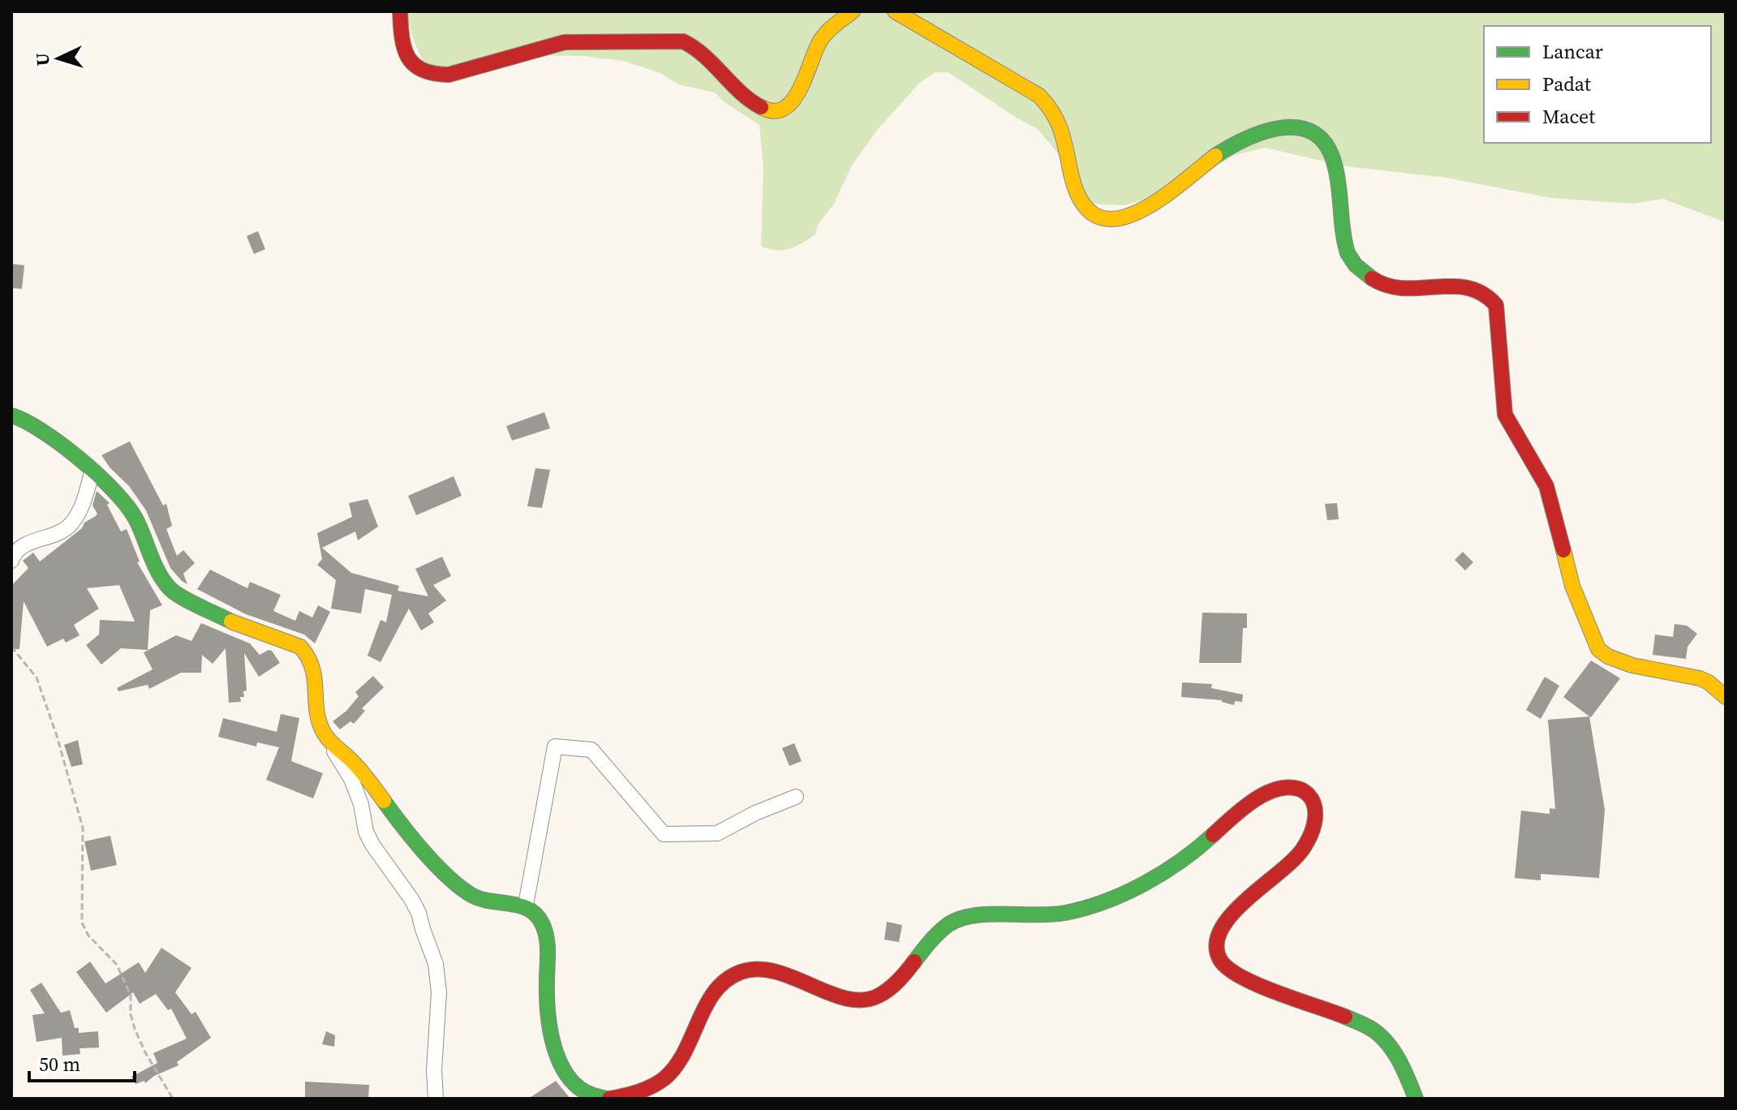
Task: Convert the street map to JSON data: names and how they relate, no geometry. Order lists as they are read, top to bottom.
{
  "legend": ["Lancar", "Padat", "Macet"],
  "scale_bar": "50 m",
  "north": "left"
}
